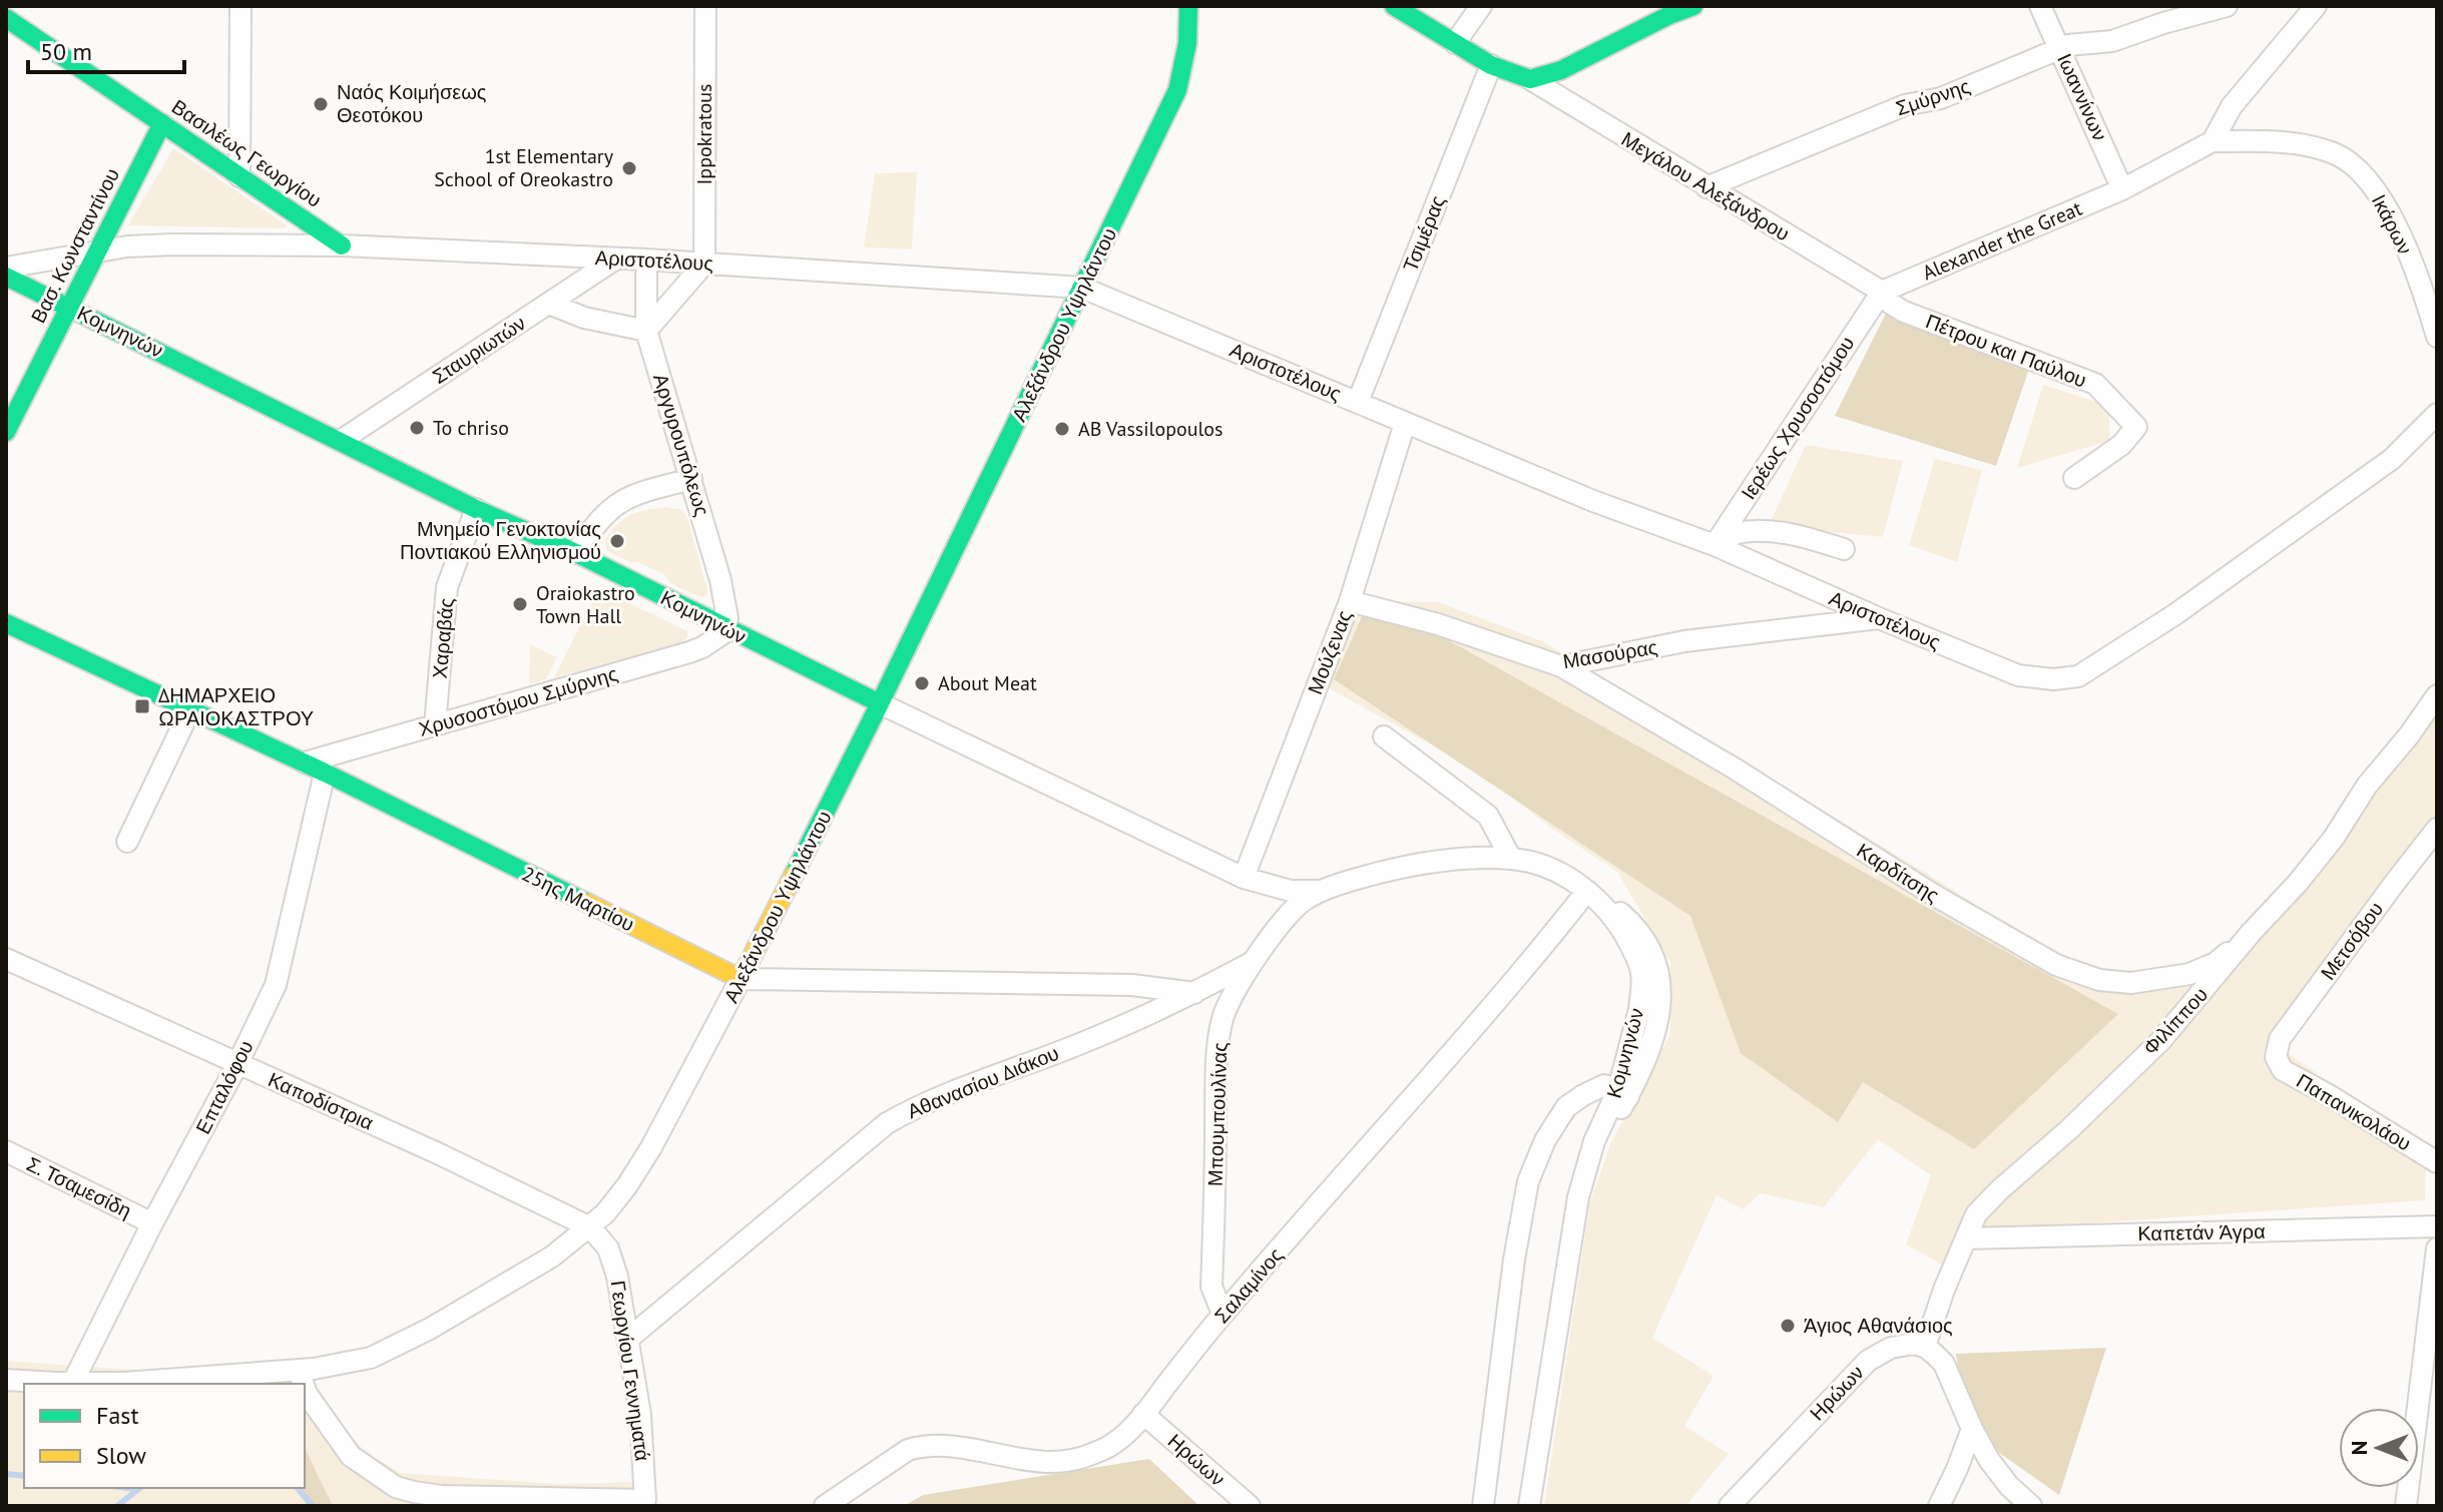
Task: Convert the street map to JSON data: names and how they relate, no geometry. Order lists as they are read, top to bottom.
{
  "streets": {
    "street": [
      "Σμύρνης",
      "Ιωαννίνων",
      "Ippokratous",
      "Βασιλέως Γεωργίου",
      "Μεγάλου Αλεξάνδρου",
      "Ικάρων",
      "Τσιμέρας",
      "Alexander the Great",
      "Βασ. Κωνσταντίνου",
      "Αριστοτέλους",
      "Αλεξάνδρου Υψηλάντου",
      "Κομνηνών",
      "Σταυριωτών",
      "Πέτρου και Παύλου",
      "Ιερέως Χρυσοστόμου",
      "Αργυρουπόλεως",
      "Χαραβάς",
      "Μούζενας",
      "Μασούρας",
      "Χρυσοστόμου Σμύρνης",
      "Καρδίτσης",
      "25ης Μαρτίου",
      "Μετσόβου",
      "Φιλίππου",
      "Αθανασίου Διάκου",
      "Επταλόφου",
      "Καποδίστρια",
      "Παπανικολάου",
      "Μπουμπουλίνας",
      "Σ. Τσαμεσίδη",
      "Καπετάν Άγρα",
      "Σαλαμίνος",
      "Γεωργίου Γεννηματά",
      "Ηρώων"
    ]
  },
  "crossings": [
    ["Σμύρνης", "Ιωαννίνων"],
    ["Σμύρνης", "Μεγάλου Αλεξάνδρου"],
    ["Ιωαννίνων", "Alexander the Great"],
    ["Ippokratous", "Αριστοτέλους"],
    ["Βασιλέως Γεωργίου", "Βασ. Κωνσταντίνου"],
    ["Βασιλέως Γεωργίου", "Αριστοτέλους"],
    ["Μεγάλου Αλεξάνδρου", "Alexander the Great"],
    ["Μεγάλου Αλεξάνδρου", "Πέτρου και Παύλου"],
    ["Μεγάλου Αλεξάνδρου", "Ιερέως Χρυσοστόμου"],
    ["Τσιμέρας", "Αριστοτέλους"],
    ["Alexander the Great", "Πέτρου και Παύλου"],
    ["Alexander the Great", "Ιερέως Χρυσοστόμου"],
    ["Βασ. Κωνσταντίνου", "Αριστοτέλους"],
    ["Βασ. Κωνσταντίνου", "Κομνηνών"],
    ["Αριστοτέλους", "Αλεξάνδρου Υψηλάντου"],
    ["Αριστοτέλους", "Σταυριωτών"],
    ["Αριστοτέλους", "Ιερέως Χρυσοστόμου"],
    ["Αριστοτέλους", "Αργυρουπόλεως"],
    ["Αριστοτέλους", "Μούζενας"],
    ["Αριστοτέλους", "Μασούρας"],
    ["Αλεξάνδρου Υψηλάντου", "Κομνηνών"],
    ["Αλεξάνδρου Υψηλάντου", "25ης Μαρτίου"],
    ["Αλεξάνδρου Υψηλάντου", "Επταλόφου"],
    ["Αλεξάνδρου Υψηλάντου", "Καποδίστρια"],
    ["Αλεξάνδρου Υψηλάντου", "Γεωργίου Γεννηματά"],
    ["Κομνηνών", "Σταυριωτών"],
    ["Κομνηνών", "Αργυρουπόλεως"],
    ["Κομνηνών", "Χαραβάς"],
    ["Κομνηνών", "Μούζενας"],
    ["Κομνηνών", "Χρυσοστόμου Σμύρνης"],
    ["Κομνηνών", "Μπουμπουλίνας"],
    ["Κομνηνών", "Σαλαμίνος"],
    ["Πέτρου και Παύλου", "Ιερέως Χρυσοστόμου"],
    ["Αργυρουπόλεως", "Χρυσοστόμου Σμύρνης"],
    ["Χαραβάς", "Χρυσοστόμου Σμύρνης"],
    ["Μούζενας", "Μασούρας"],
    ["Μασούρας", "Καρδίτσης"],
    ["Χρυσοστόμου Σμύρνης", "25ης Μαρτίου"],
    ["Καρδίτσης", "Φιλίππου"],
    ["25ης Μαρτίου", "Αθανασίου Διάκου"],
    ["25ης Μαρτίου", "Επταλόφου"],
    ["Μετσόβου", "Παπανικολάου"],
    ["Φιλίππου", "Καπετάν Άγρα"],
    ["Φιλίππου", "Ηρώων"],
    ["Αθανασίου Διάκου", "Μπουμπουλίνας"],
    ["Αθανασίου Διάκου", "Γεωργίου Γεννηματά"],
    ["Επταλόφου", "Καποδίστρια"],
    ["Επταλόφου", "Σ. Τσαμεσίδη"],
    ["Καποδίστρια", "Γεωργίου Γεννηματά"],
    ["Μπουμπουλίνας", "Σαλαμίνος"],
    ["Σαλαμίνος", "Ηρώων"]
  ],
  "places": {
    "other": [
      "Ναός Κοιμήσεως Θεοτόκου",
      "1st Elementary School of Oreokastro",
      "To chriso",
      "AB Vassilopoulos",
      "Μνημείο Γενοκτονίας Ποντιακού Ελληνισμού",
      "Oraiokastro Town Hall",
      "About Meat",
      "Άγιος Αθανάσιος"
    ],
    "transit": ["ΔΗΜΑΡΧΕΙΟ ΩΡΑΙΟΚΑΣΤΡΟΥ"]
  },
  "legend": ["Fast", "Slow"],
  "scale_bar": "50 m",
  "north": "left"
}
